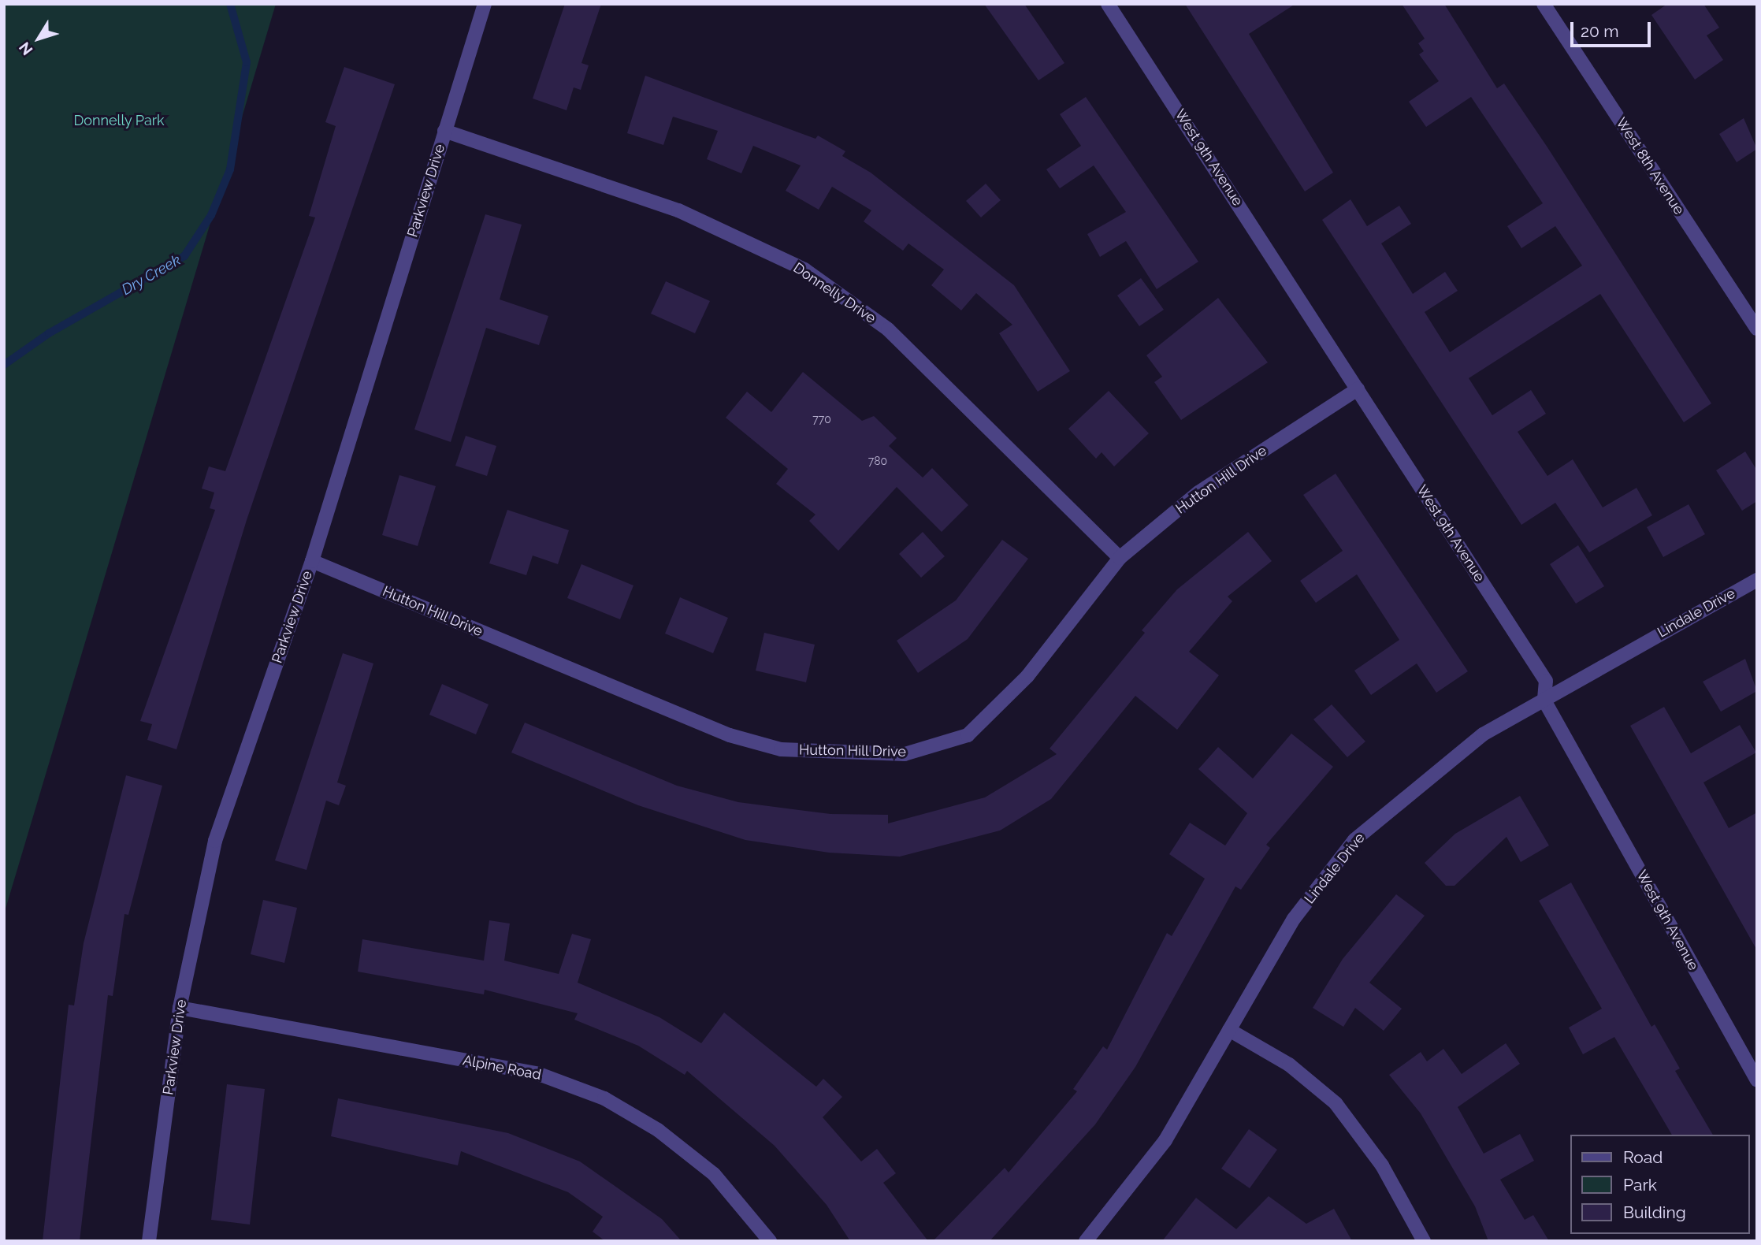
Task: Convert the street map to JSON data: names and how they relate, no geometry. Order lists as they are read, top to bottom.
{
  "streets": {
    "street": [
      "West 9th Avenue",
      "West 8th Avenue",
      "Parkview Drive",
      "Donnelly Drive",
      "Hutton Hill Drive",
      "Lindale Drive",
      "Alpine Road"
    ]
  },
  "crossings": [
    ["West 9th Avenue", "Hutton Hill Drive"],
    ["West 9th Avenue", "Lindale Drive"],
    ["Parkview Drive", "Donnelly Drive"],
    ["Parkview Drive", "Hutton Hill Drive"],
    ["Parkview Drive", "Alpine Road"],
    ["Donnelly Drive", "Hutton Hill Drive"]
  ],
  "water": ["Dry Creek"],
  "parks": ["Donnelly Park"],
  "house_numbers": ["770", "780"],
  "legend": ["Road", "Park", "Building"],
  "scale_bar": "20 m",
  "north": "bottom left"
}
